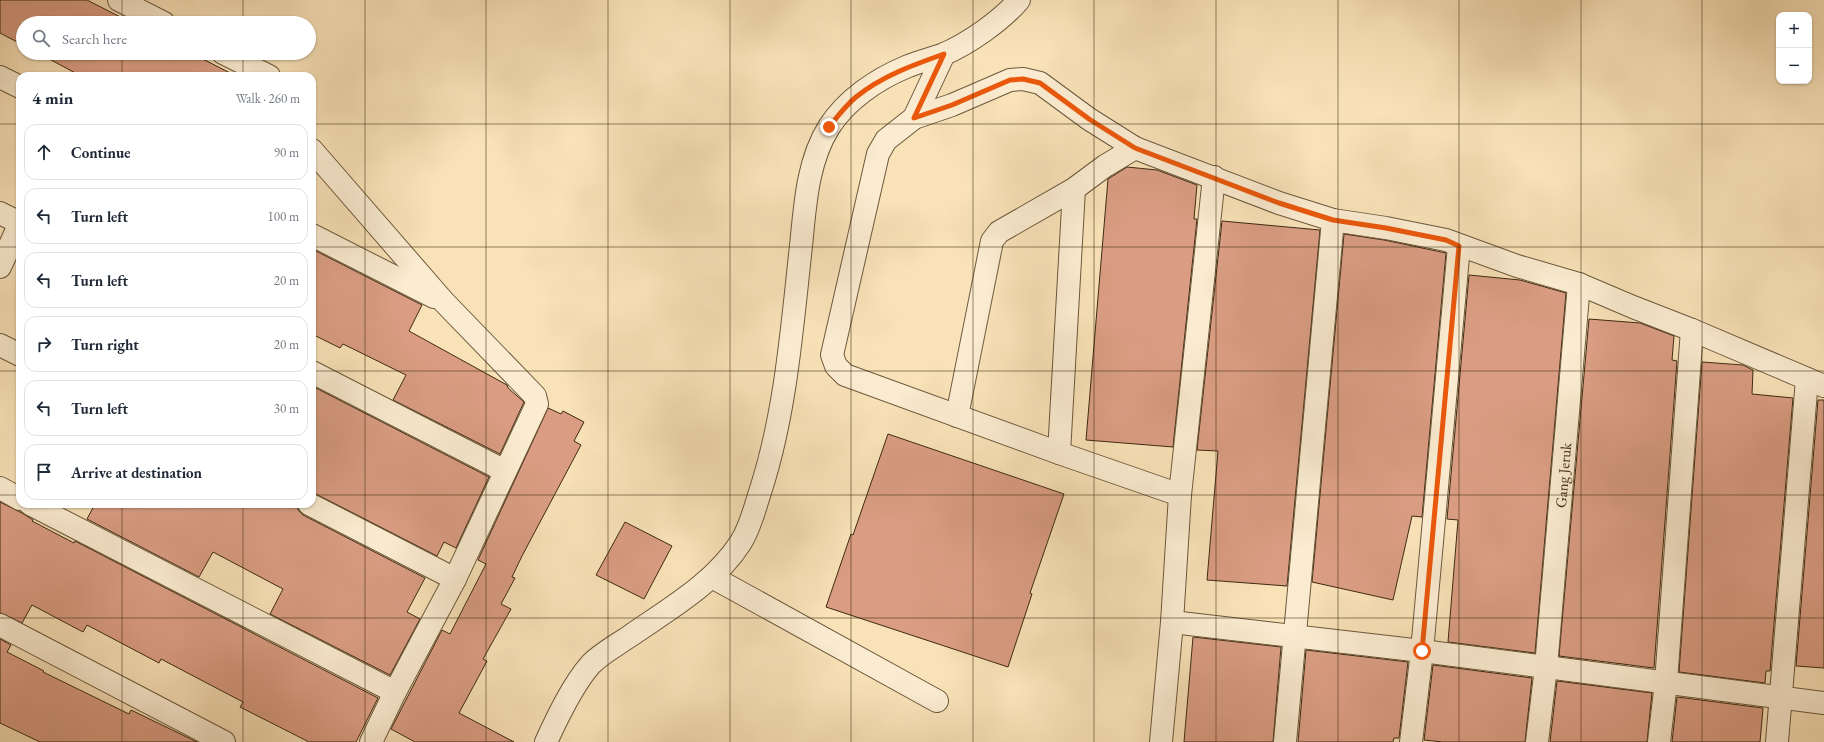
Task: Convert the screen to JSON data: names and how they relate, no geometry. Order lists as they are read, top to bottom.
{
  "streets": {
    "street": ["Gang Jeruk"]
  },
  "page": {
    "map_buttons": ["+", "−"],
    "search": "Search here",
    "heading": ["4 min", "Walk · 260 m"],
    "list": [
      ["Continue", "90 m"],
      ["Turn left", "100 m"],
      ["Turn left", "20 m"],
      ["Turn right", "20 m"],
      ["Turn left", "30 m"],
      "Arrive at destination"
    ]
  }
}
